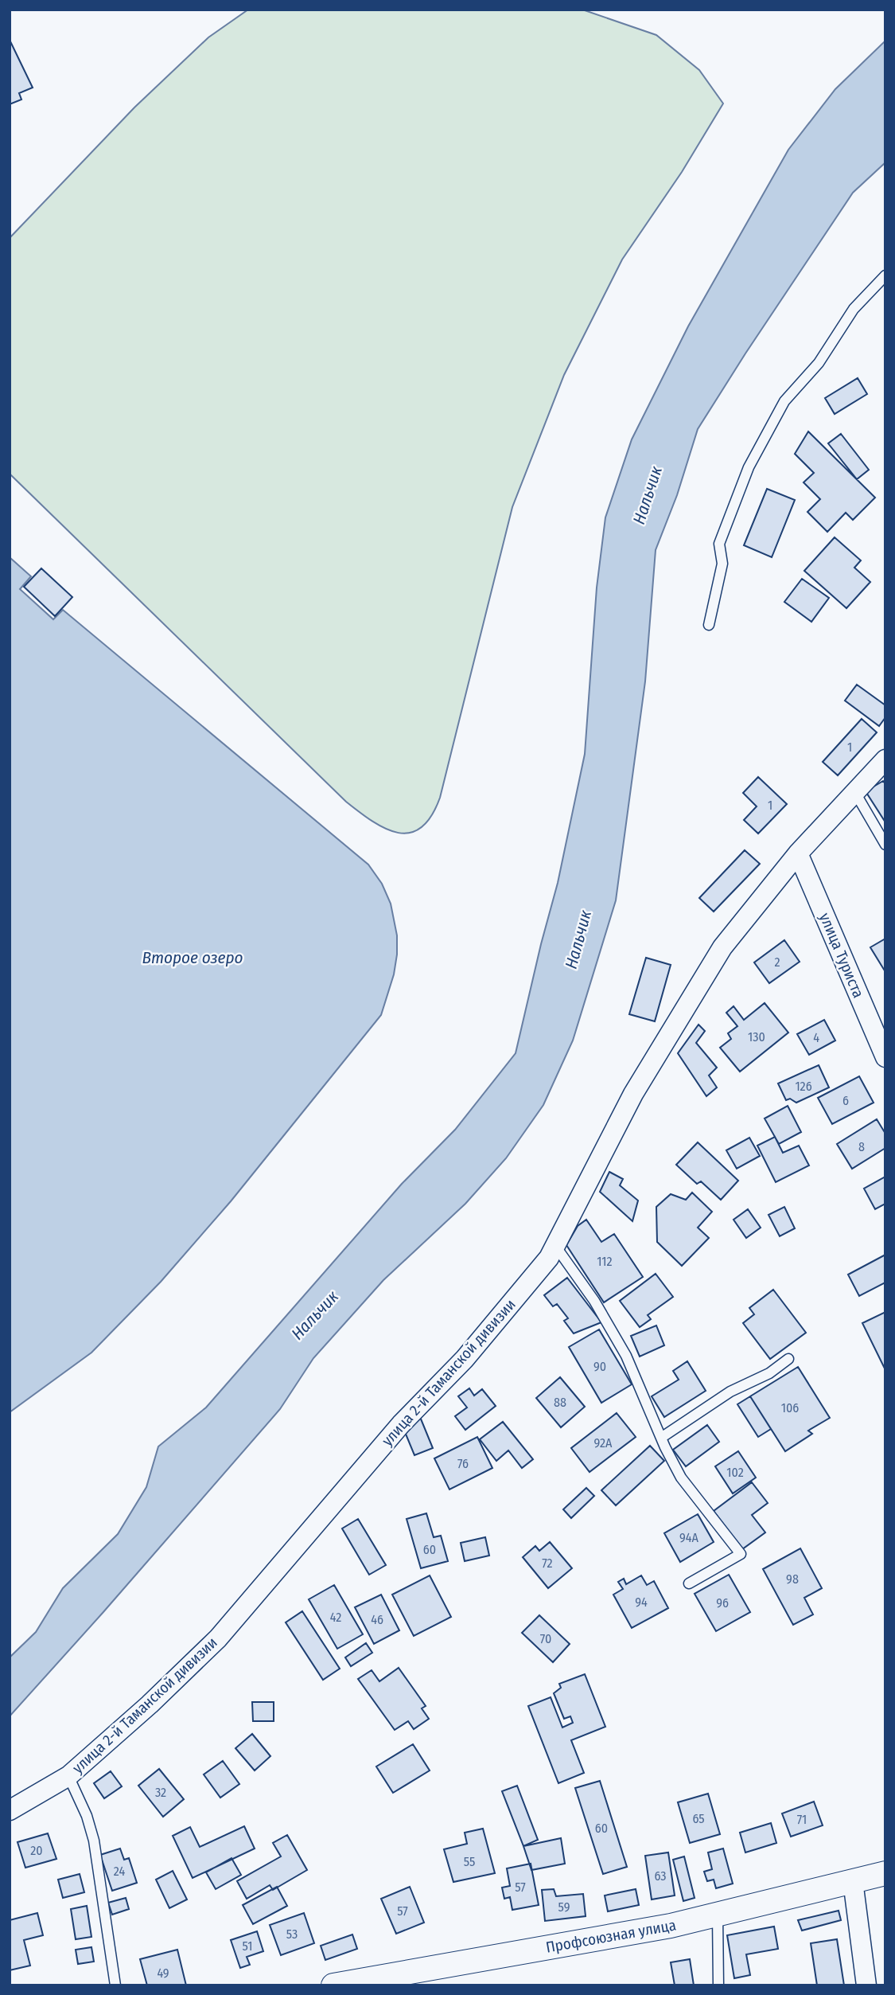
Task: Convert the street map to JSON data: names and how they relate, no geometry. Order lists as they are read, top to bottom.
{
  "streets": {
    "street": ["улица Туриста", "улица 2-й Таманской дивизии", "Профсоюзная улица"]
  },
  "crossings": [
    ["улица Туриста", "улица 2-й Таманской дивизии"]
  ],
  "water": ["Нальчик", "Второе озеро"],
  "house_numbers": [
    "1",
    "1",
    "2",
    "130",
    "4",
    "126",
    "6",
    "8",
    "112",
    "90",
    "88",
    "106",
    "92А",
    "76",
    "102",
    "94А",
    "60",
    "72",
    "98",
    "94",
    "96",
    "42",
    "46",
    "70",
    "32",
    "65",
    "71",
    "60",
    "20",
    "55",
    "24",
    "63",
    "57",
    "59",
    "57",
    "53",
    "51",
    "49"
  ]
}
